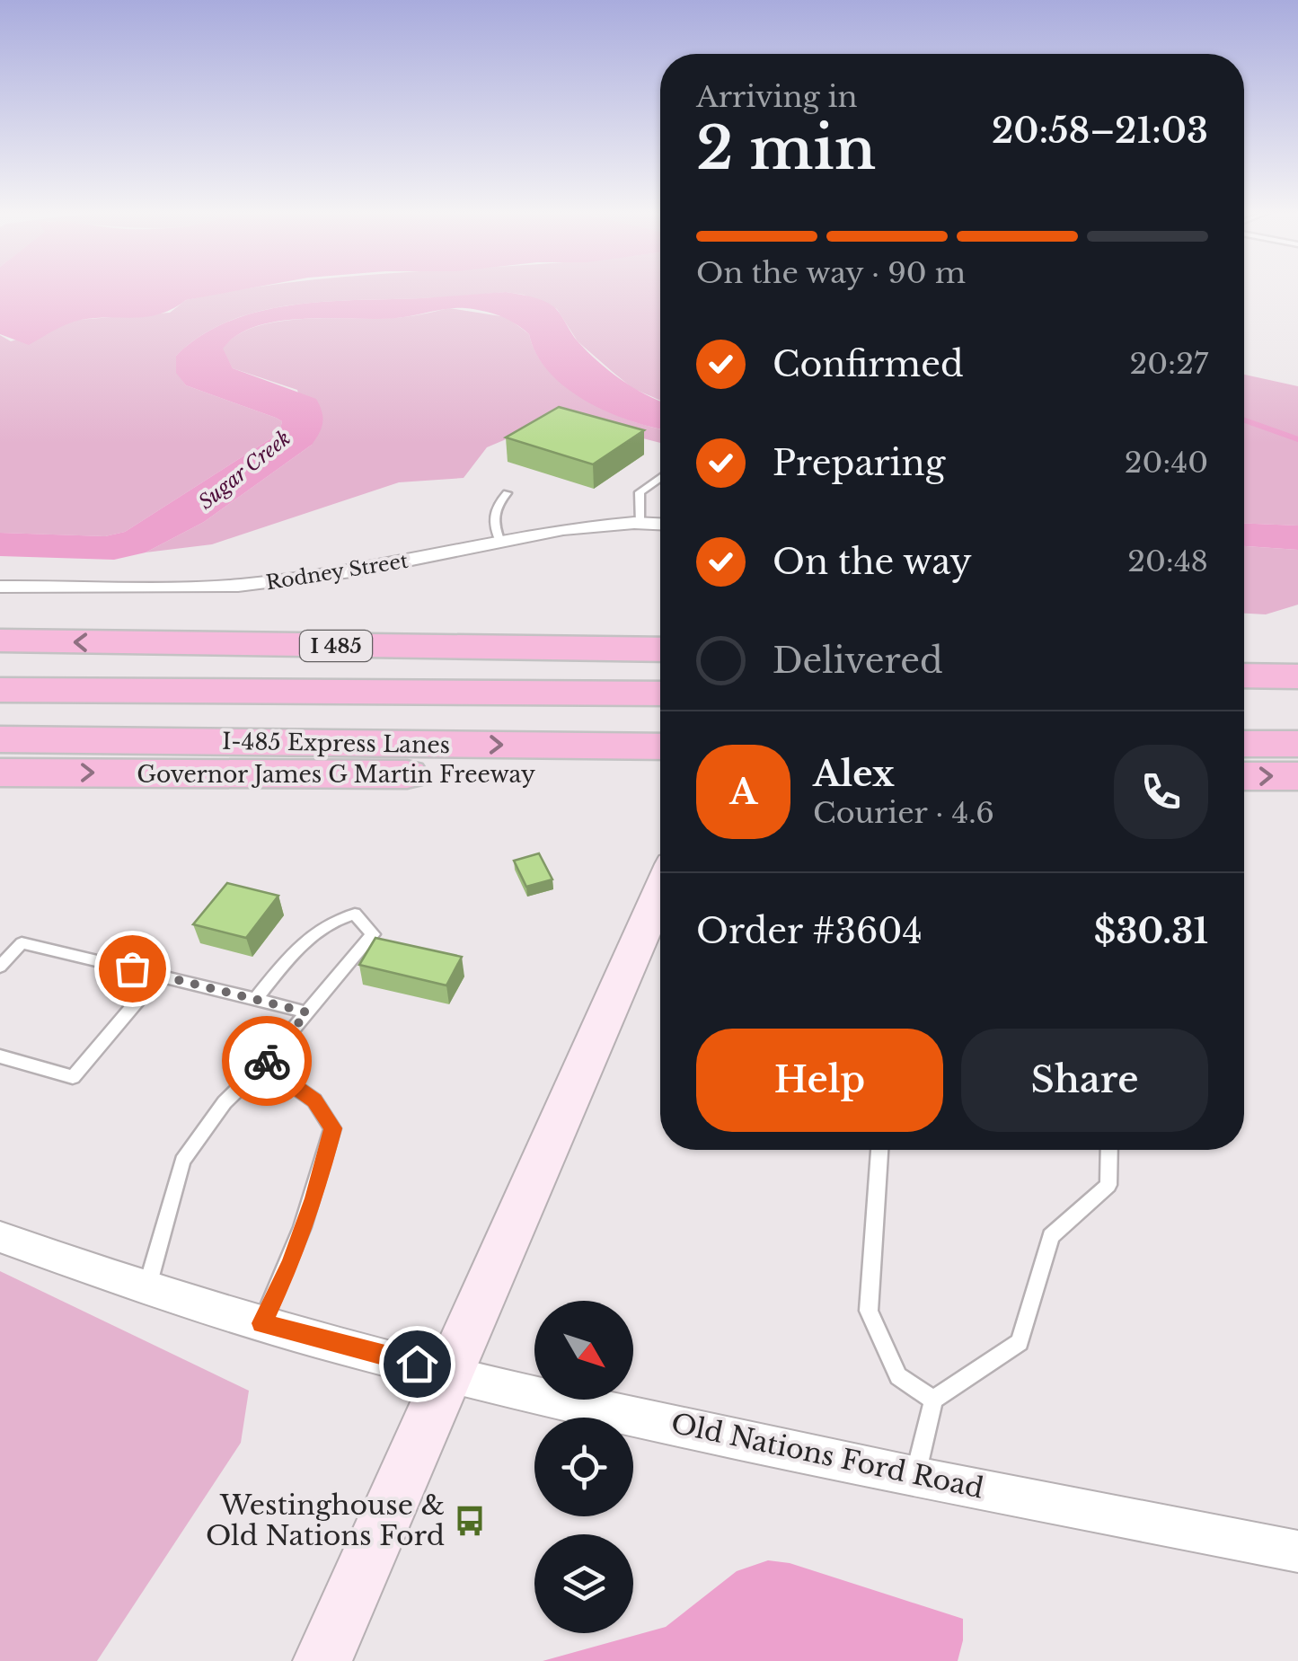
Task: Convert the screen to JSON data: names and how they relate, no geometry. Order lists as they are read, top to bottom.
{
  "streets": {
    "highway": ["I 485", "I-485 Express Lanes", "Governor James G Martin Freeway"],
    "street": ["Rodney Street", "Old Nations Ford Road"]
  },
  "crossings": [
    ["I-485 Express Lanes", "Governor James G Martin Freeway"]
  ],
  "water": ["Sugar Creek"],
  "places": {
    "bus stop": ["Westinghouse & Old Nations Ford"]
  },
  "north": "bottom right",
  "page": {
    "heading": ["2 min", "Arriving in", "20:58–21:03"],
    "panel": [
      "Alex",
      "Courier · 4.6",
      "Order #3604",
      "$30.31"
    ],
    "bar": "On the way · 90 m",
    "list": [
      ["Confirmed", "20:27"],
      ["Preparing", "20:40"],
      ["On the way", "20:48"],
      "Delivered"
    ],
    "round": "A",
    "buttons": ["Help", "Share"]
  }
}
